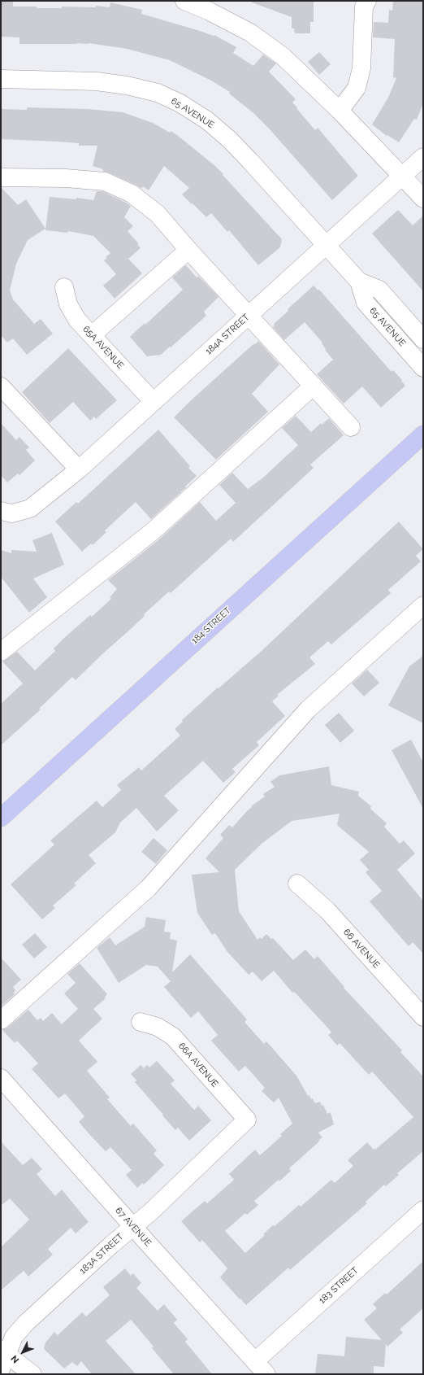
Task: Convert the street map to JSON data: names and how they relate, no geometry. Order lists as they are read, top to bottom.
{
  "streets": {
    "main road": ["184 STREET"],
    "street": [
      "65 AVENUE",
      "184A STREET",
      "65A AVENUE",
      "66 AVENUE",
      "66A AVENUE",
      "67 AVENUE",
      "183A STREET",
      "183 STREET"
    ]
  },
  "crossings": [
    ["65 AVENUE", "184A STREET"],
    ["184A STREET", "65A AVENUE"],
    ["66A AVENUE", "183A STREET"],
    ["67 AVENUE", "183A STREET"],
    ["67 AVENUE", "183 STREET"]
  ],
  "north": "bottom left"
}
